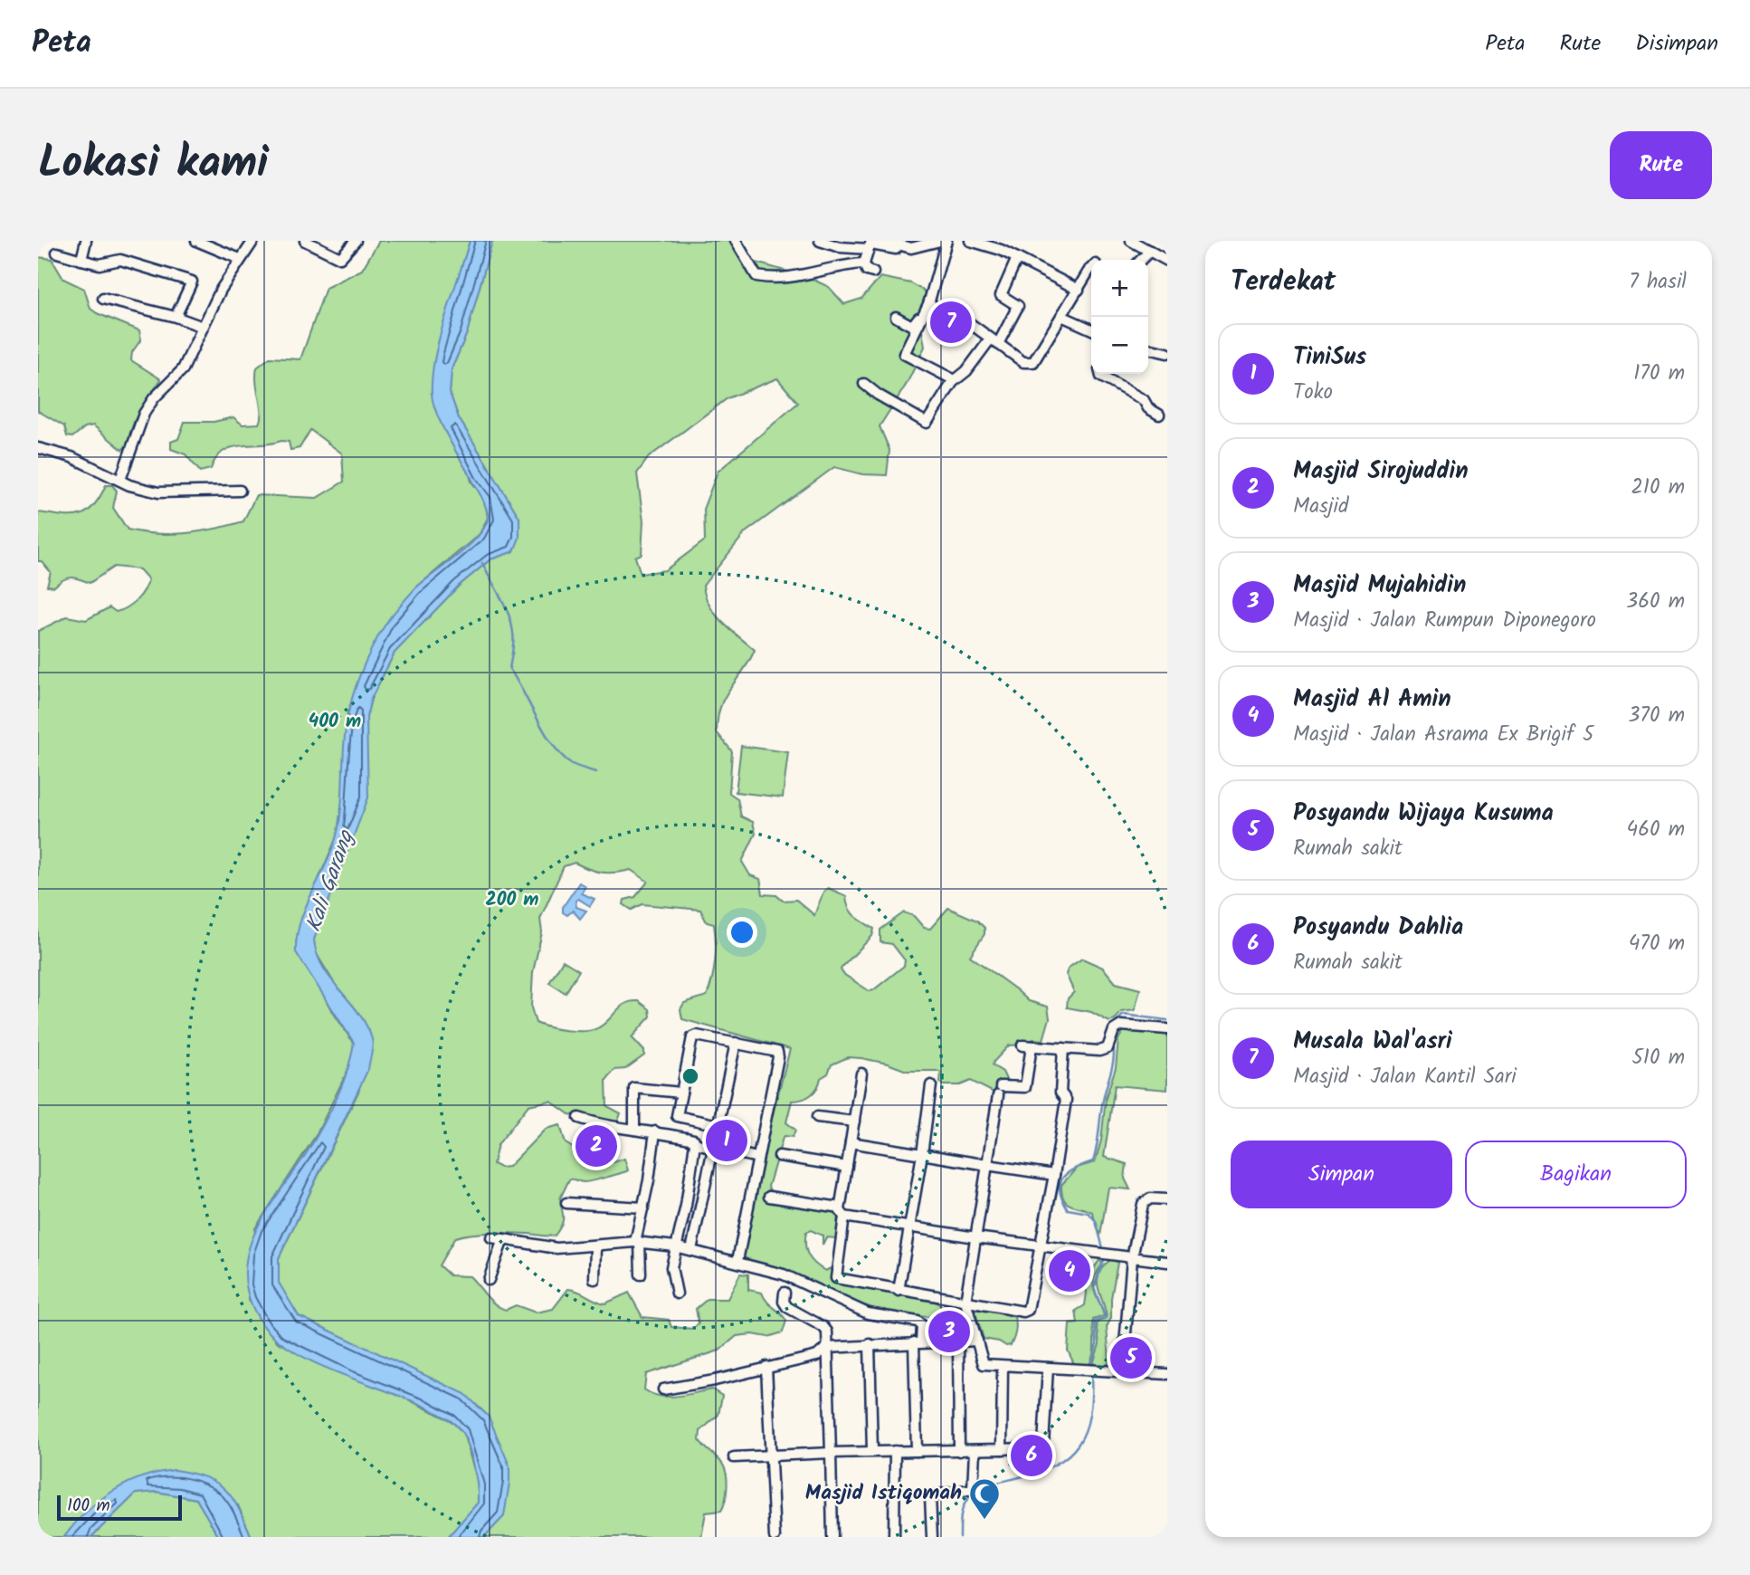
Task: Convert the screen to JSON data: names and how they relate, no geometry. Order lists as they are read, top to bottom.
{
  "water": ["Kali Garang"],
  "places": {
    "mosque": ["Masjid Istiqomah"]
  },
  "scale_bar": "100 m",
  "page": {
    "header": "Peta",
    "nav": ["Peta", "Rute", "Disimpan"],
    "title": "Lokasi kami",
    "buttons": [
      "Rute",
      ["Simpan", "Bagikan"]
    ],
    "heading": ["Terdekat", "7 hasil"],
    "map_buttons": ["+", "−"],
    "pins": [
      "7",
      "1",
      "2",
      "4",
      "3",
      "5",
      "6"
    ],
    "list": [
      {
        "mark": "1",
        "name": "TiniSus",
        "note": "Toko",
        "value": "170 m"
      },
      {
        "mark": "2",
        "name": "Masjid Sirojuddin",
        "note": "Masjid",
        "value": "210 m"
      },
      {
        "mark": "3",
        "name": "Masjid Mujahidin",
        "note": "Masjid · Jalan Rumpun Diponegoro",
        "value": "360 m"
      },
      {
        "mark": "4",
        "name": "Masjid Al Amin",
        "note": "Masjid · Jalan Asrama Ex Brigif 5",
        "value": "370 m"
      },
      {
        "mark": "5",
        "name": "Posyandu Wijaya Kusuma",
        "note": "Rumah sakit",
        "value": "460 m"
      },
      {
        "mark": "6",
        "name": "Posyandu Dahlia",
        "note": "Rumah sakit",
        "value": "470 m"
      },
      {
        "mark": "7",
        "name": "Musala Wal'asri",
        "note": "Masjid · Jalan Kantil Sari",
        "value": "510 m"
      }
    ],
    "scale": "100 m"
  },
  "rings": ["400 m", "200 m"]
}
